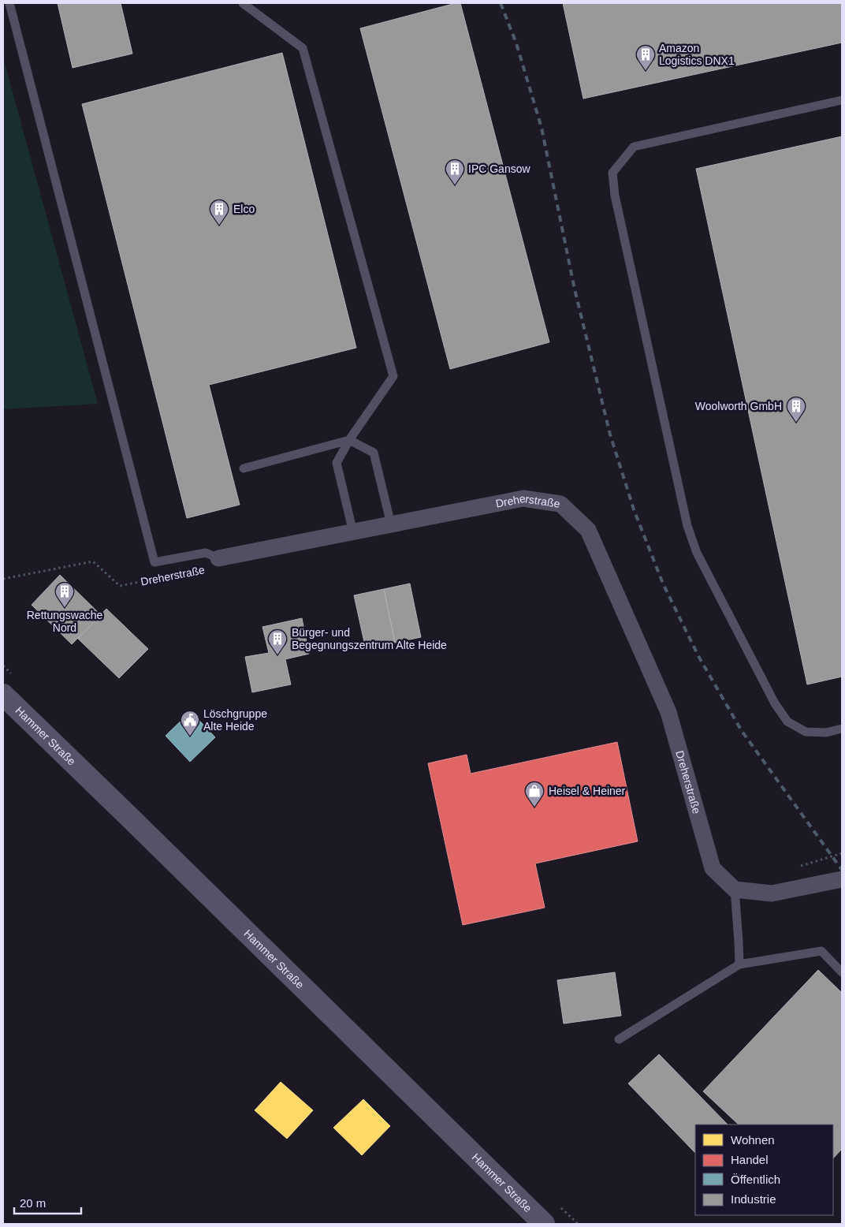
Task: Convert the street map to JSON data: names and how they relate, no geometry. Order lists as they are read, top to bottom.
{
  "streets": {
    "main road": ["Hammer Straße"],
    "street": ["Dreherstraße"]
  },
  "places": {
    "building": [
      "Amazon Logistics DNX1",
      "IPC Gansow",
      "Elco",
      "Woolworth GmbH",
      "Rettungswache Nord",
      "Bürger- und Begegnungszentrum Alte Heide"
    ],
    "public building": ["Löschgruppe Alte Heide"],
    "shop": ["Heisel & Heiner"]
  },
  "legend": [
    "Wohnen",
    "Handel",
    "Öffentlich",
    "Industrie"
  ],
  "scale_bar": "20 m"
}
